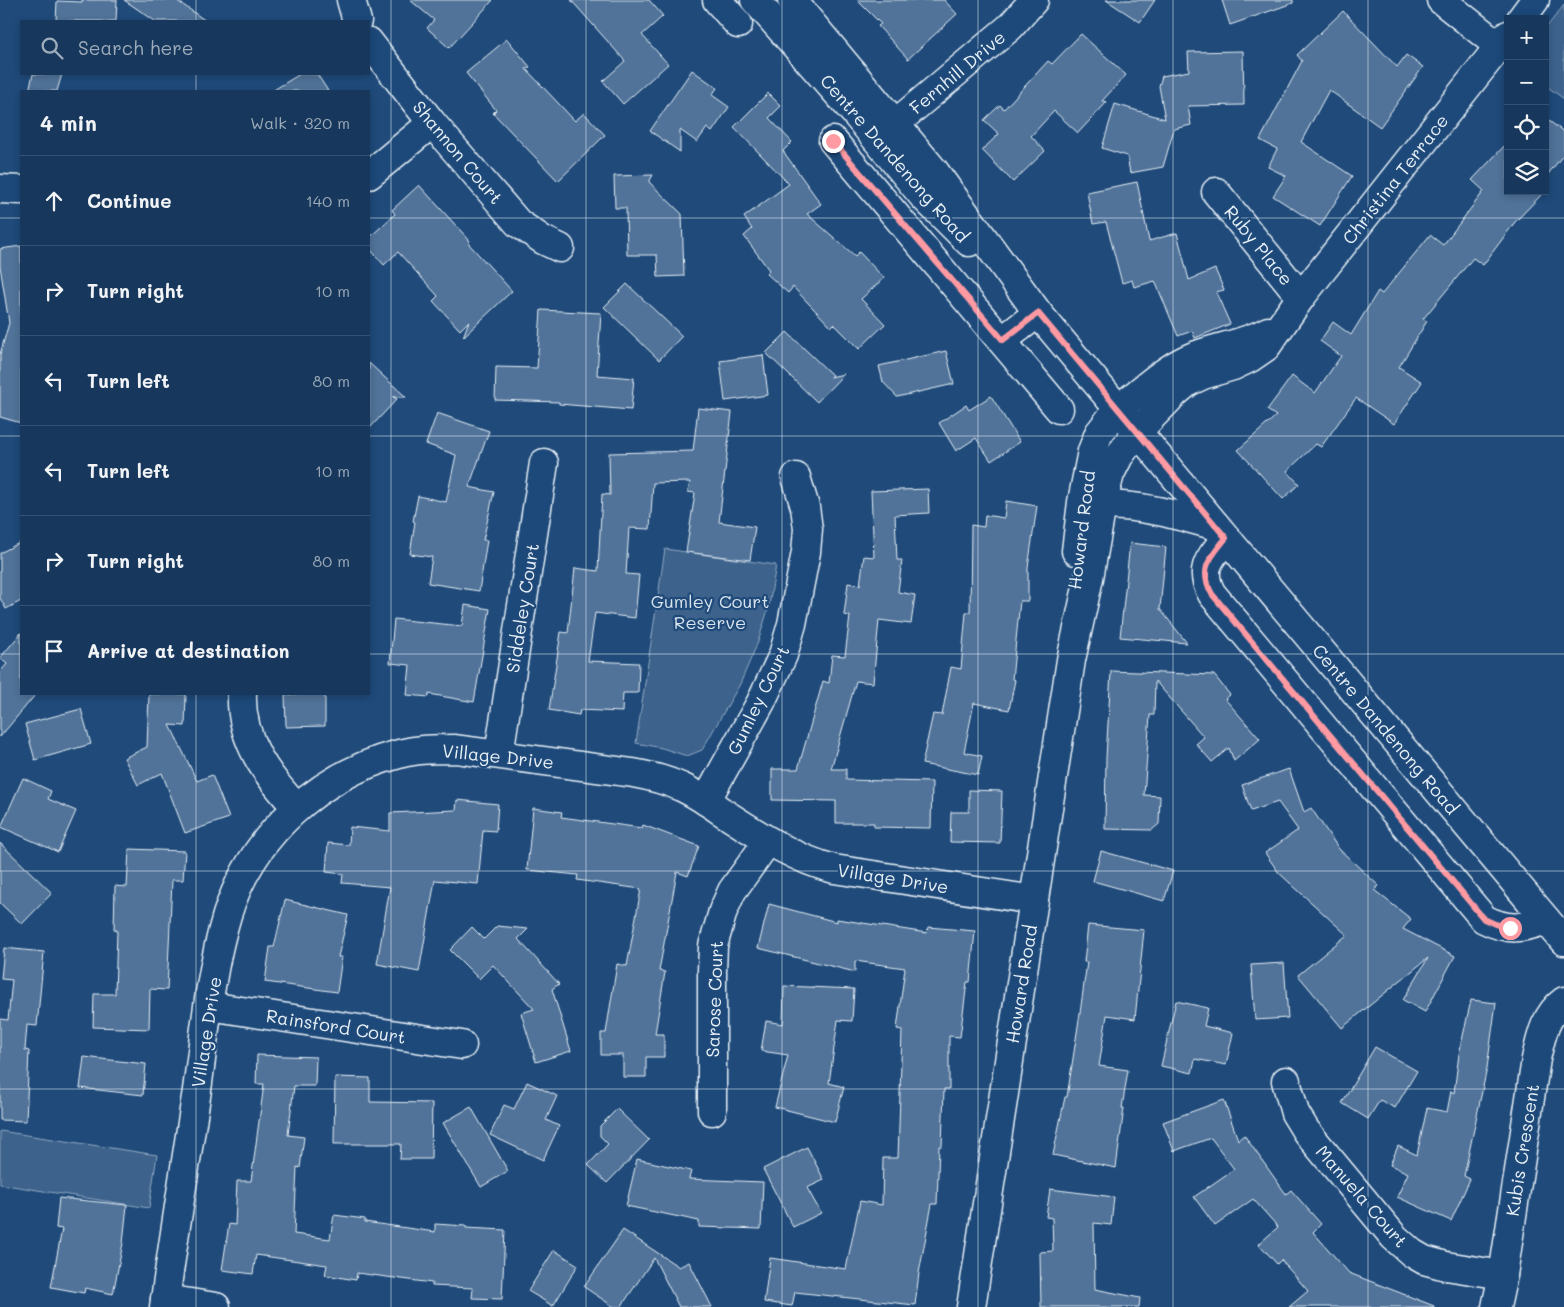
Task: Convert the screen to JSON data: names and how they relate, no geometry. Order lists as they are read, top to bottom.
{
  "streets": {
    "street": [
      "Fernhill Drive",
      "Shannon Court",
      "Centre Dandenong Road",
      "Christina Terrace",
      "Ruby Place",
      "Howard Road",
      "Siddeley Court",
      "Gumley Court",
      "Village Drive",
      "Sarose Court",
      "Rainsford Court",
      "Kubis Crescent",
      "Manuela Court"
    ]
  },
  "crossings": [
    ["Fernhill Drive", "Centre Dandenong Road"],
    ["Centre Dandenong Road", "Christina Terrace"],
    ["Centre Dandenong Road", "Howard Road"],
    ["Christina Terrace", "Ruby Place"],
    ["Christina Terrace", "Howard Road"],
    ["Howard Road", "Village Drive"],
    ["Siddeley Court", "Village Drive"],
    ["Gumley Court", "Village Drive"],
    ["Village Drive", "Sarose Court"],
    ["Village Drive", "Rainsford Court"],
    ["Kubis Crescent", "Manuela Court"]
  ],
  "parks": ["Gumley Court Reserve"],
  "page": {
    "map_buttons": ["+", "−"],
    "search": "Search here",
    "heading": ["4 min", "Walk · 320 m"],
    "list": [
      ["Continue", "140 m"],
      ["Turn right", "10 m"],
      ["Turn left", "80 m"],
      ["Turn left", "10 m"],
      ["Turn right", "80 m"],
      "Arrive at destination"
    ]
  }
}
